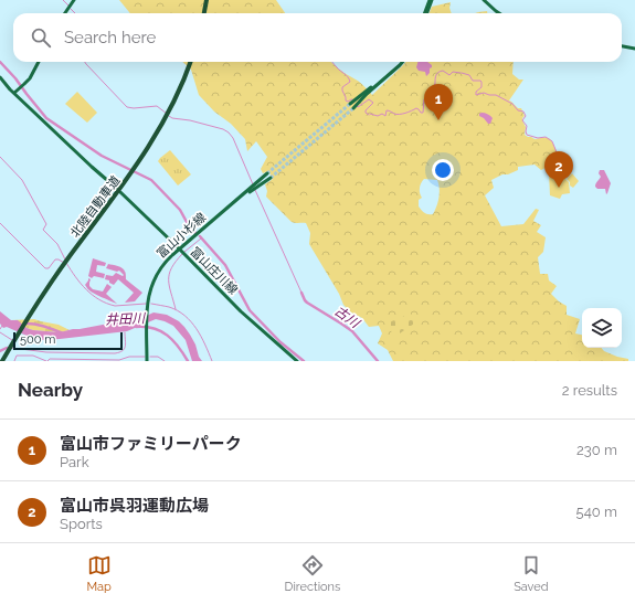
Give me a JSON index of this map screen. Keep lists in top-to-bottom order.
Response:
{
  "streets": {
    "highway": ["北陸自動車道"],
    "main road": ["富山小杉線", "富山庄川線"]
  },
  "crossings": [
    ["富山小杉線", "富山庄川線"]
  ],
  "water": ["古川", "井田川"],
  "scale_bar": "500 m",
  "page": {
    "search": "Search here",
    "pins": ["1", "2"],
    "scale": "500 m",
    "heading": ["Nearby", "2 results"],
    "list": [
      {
        "mark": "1",
        "name": "富山市ファミリーパーク",
        "note": "Park",
        "value": "230 m"
      },
      {
        "mark": "2",
        "name": "富山市呉羽運動広場",
        "note": "Sports",
        "value": "540 m"
      }
    ],
    "nav": ["Map", "Directions", "Saved"]
  }
}
